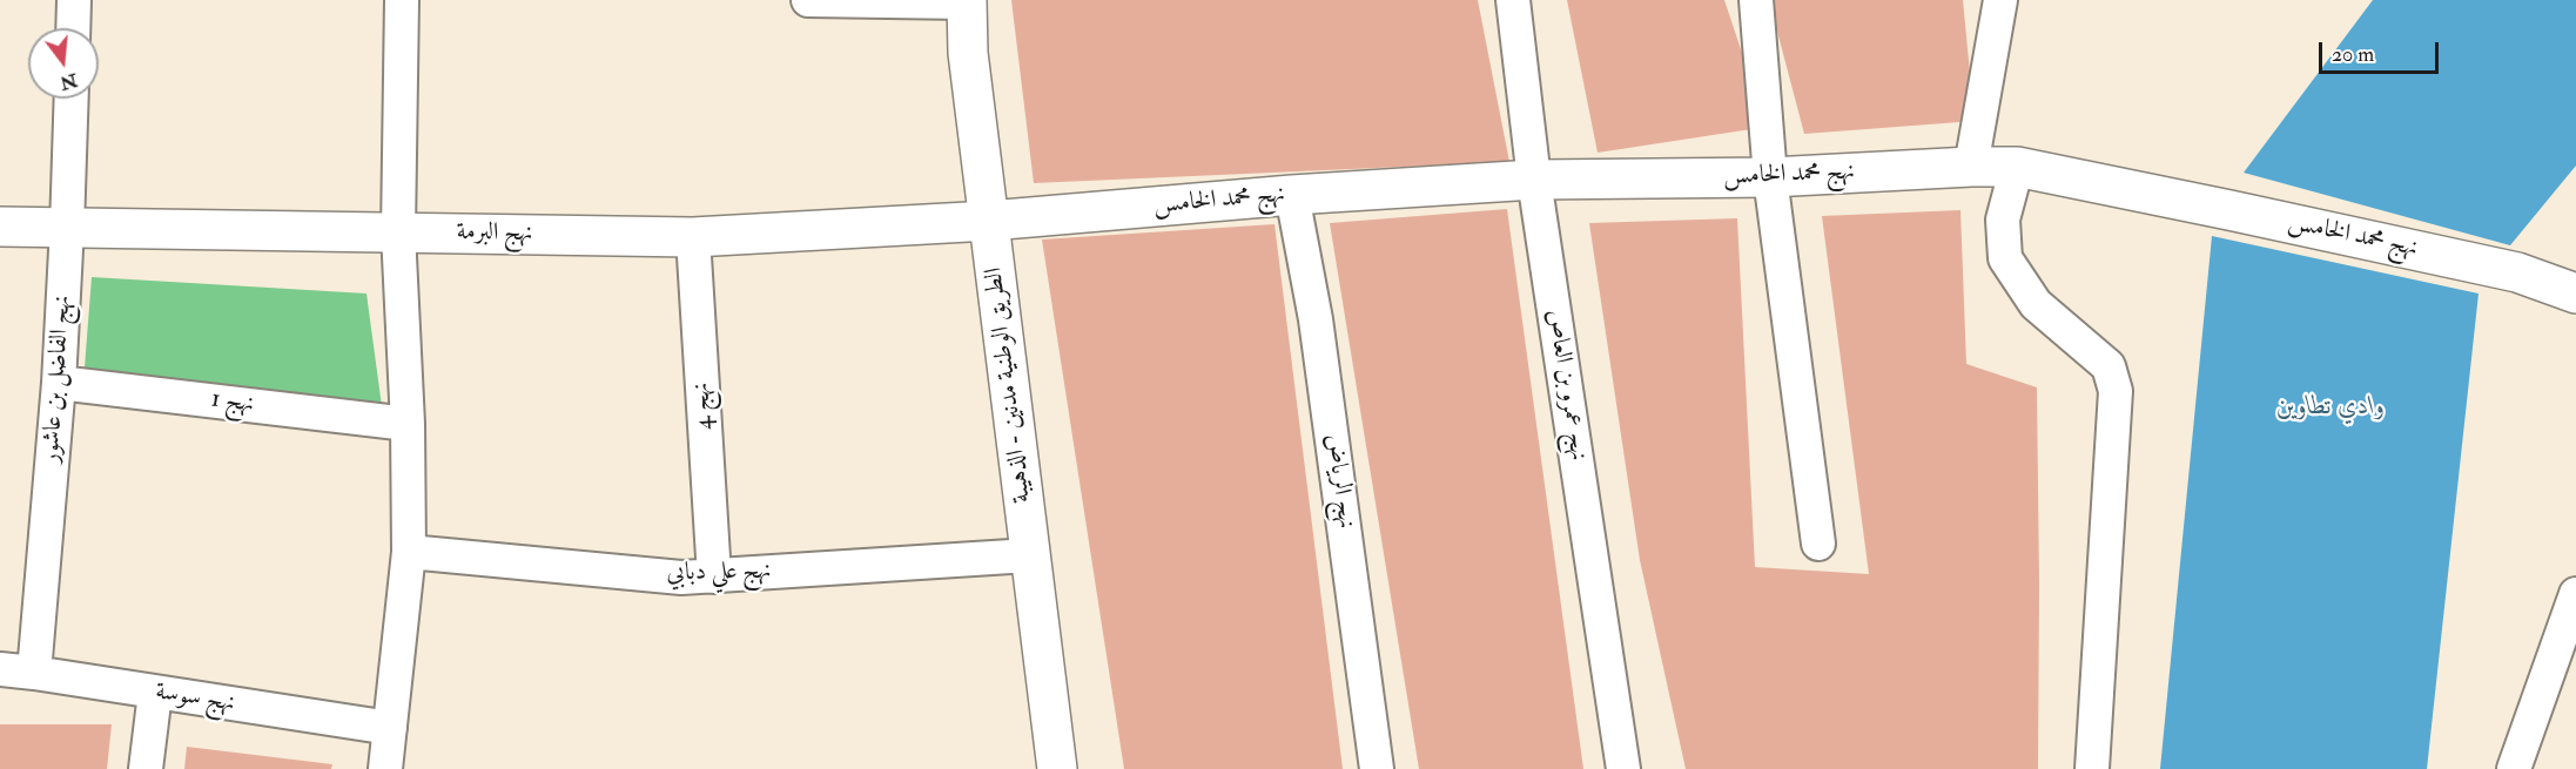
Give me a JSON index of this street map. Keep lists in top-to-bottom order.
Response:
{
  "streets": {
    "street": [
      "نهج محمد الخامس",
      "نهج البرمة",
      "نهج الفاضل بن عاشور",
      "الطريق الوطنية مدنين - الذهيبة",
      "نهج عمرو بن العاص",
      "نهج 1",
      "نهج 4",
      "نهج الرياض",
      "نهج علي دبابي",
      "نهج سوسة"
    ]
  },
  "crossings": [
    ["نهج محمد الخامس", "نهج البرمة"],
    ["نهج محمد الخامس", "الطريق الوطنية مدنين - الذهيبة"],
    ["نهج محمد الخامس", "نهج عمرو بن العاص"],
    ["نهج محمد الخامس", "نهج الرياض"],
    ["نهج البرمة", "نهج الفاضل بن عاشور"],
    ["نهج البرمة", "الطريق الوطنية مدنين - الذهيبة"],
    ["نهج البرمة", "نهج 4"],
    ["نهج الفاضل بن عاشور", "نهج 1"],
    ["نهج الفاضل بن عاشور", "نهج سوسة"],
    ["الطريق الوطنية مدنين - الذهيبة", "نهج علي دبابي"],
    ["نهج 4", "نهج علي دبابي"]
  ],
  "water": ["وادي تطاوين"],
  "scale_bar": "20 m",
  "north": "bottom"
}
